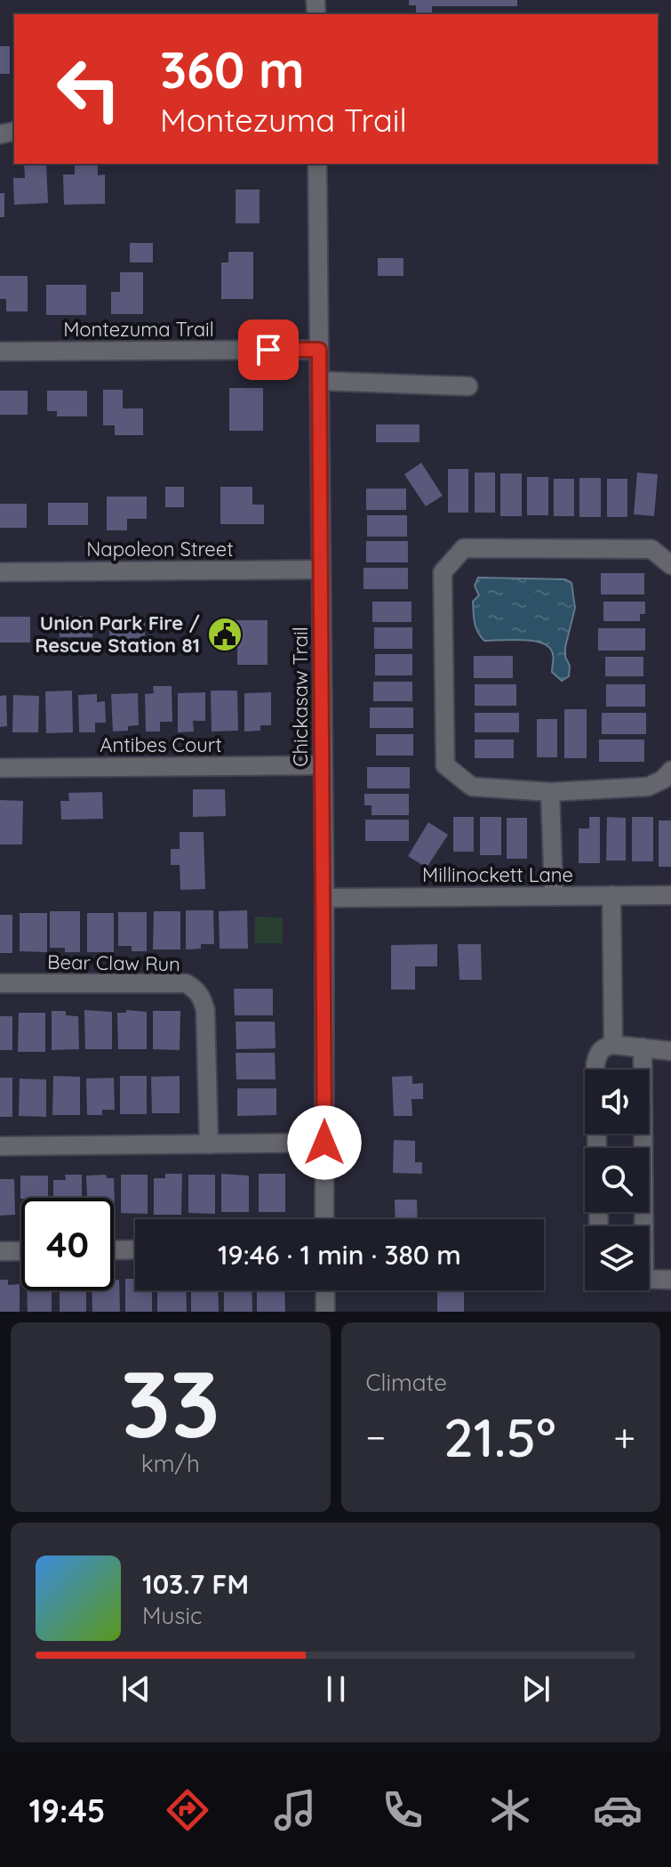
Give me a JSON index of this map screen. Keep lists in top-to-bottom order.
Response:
{
  "streets": {
    "street": [
      "Montezuma Trail",
      "Napoleon Street",
      "Chickasaw Trail",
      "Antibes Court",
      "Millinockett Lane",
      "Bear Claw Run"
    ]
  },
  "crossings": [
    ["Montezuma Trail", "Chickasaw Trail"],
    ["Napoleon Street", "Chickasaw Trail"],
    ["Chickasaw Trail", "Antibes Court"],
    ["Chickasaw Trail", "Millinockett Lane"]
  ],
  "places": {
    "public building": ["Union Park Fire / Rescue Station 81"]
  },
  "page": {
    "turn": ["360 m", "Montezuma Trail"],
    "limit": "40",
    "trip": "19:46 · 1 min · 380 m",
    "tile": [
      ["33", "km/h"],
      "Climate"
    ],
    "heat": ["−", "21.5°", "+"],
    "song": ["103.7 FM", "Music"],
    "tabs": "19:45"
  }
}
